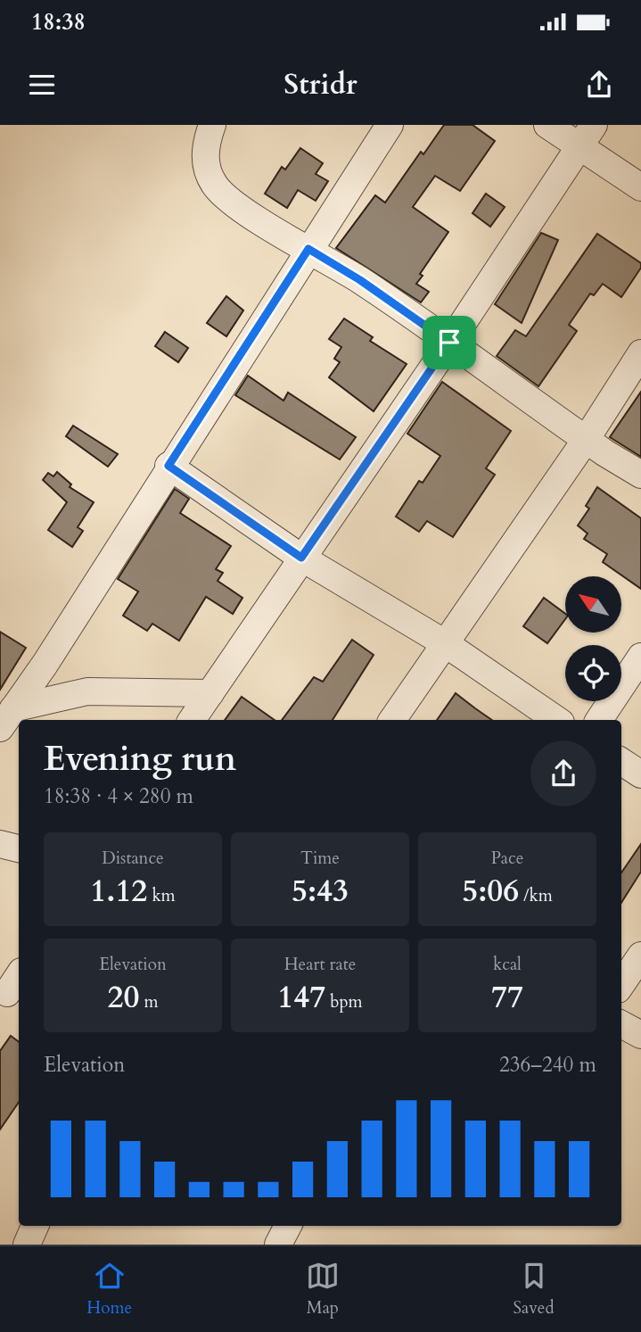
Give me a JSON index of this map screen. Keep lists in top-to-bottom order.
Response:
{
  "north": "top left",
  "page": {
    "status": "18:38",
    "header": "Stridr",
    "heading": ["Evening run", "18:38 · 4 × 280 m"],
    "stats": [
      ["Distance", "1.12 km"],
      ["Time", "5:43"],
      ["Pace", "5:06 /km"],
      ["Elevation", "20 m"],
      ["Heart rate", "147 bpm"],
      ["kcal", "77"]
    ],
    "chart": ["Elevation", "236–240 m"],
    "tabs": ["Home", "Map", "Saved"]
  }
}
